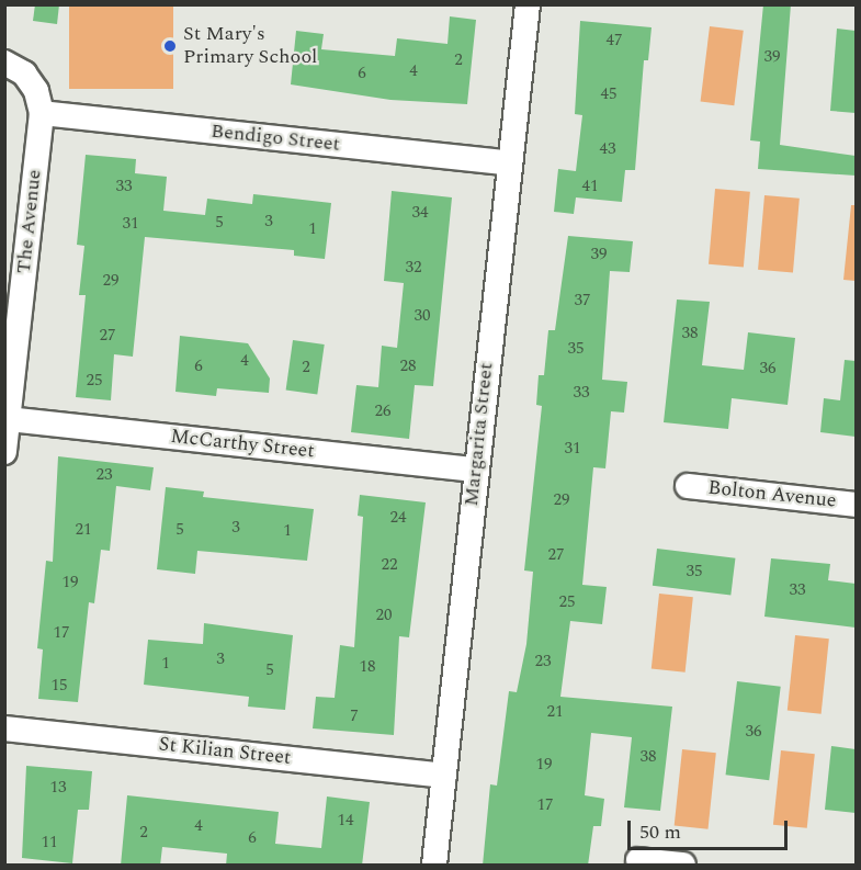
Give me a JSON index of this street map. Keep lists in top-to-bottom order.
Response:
{
  "streets": {
    "street": [
      "Bendigo Street",
      "The Avenue",
      "Margarita Street",
      "McCarthy Street",
      "Bolton Avenue",
      "St Kilian Street"
    ]
  },
  "crossings": [
    ["Bendigo Street", "The Avenue"],
    ["Bendigo Street", "Margarita Street"],
    ["The Avenue", "McCarthy Street"],
    ["Margarita Street", "McCarthy Street"],
    ["Margarita Street", "St Kilian Street"]
  ],
  "places": ["St Mary's Primary School"],
  "house_numbers": [
    "47",
    "39",
    "2",
    "4",
    "6",
    "45",
    "43",
    "33",
    "41",
    "34",
    "3",
    "5",
    "31",
    "1",
    "39",
    "32",
    "29",
    "37",
    "30",
    "38",
    "27",
    "35",
    "4",
    "6",
    "28",
    "2",
    "36",
    "25",
    "33",
    "26",
    "31",
    "23",
    "29",
    "24",
    "3",
    "21",
    "5",
    "1",
    "27",
    "22",
    "35",
    "19",
    "33",
    "25",
    "20",
    "17",
    "3",
    "23",
    "1",
    "18",
    "5",
    "15",
    "21",
    "7",
    "36",
    "38",
    "19",
    "13",
    "17",
    "14",
    "4",
    "2",
    "6",
    "11"
  ],
  "scale_bar": "50 m"
}
